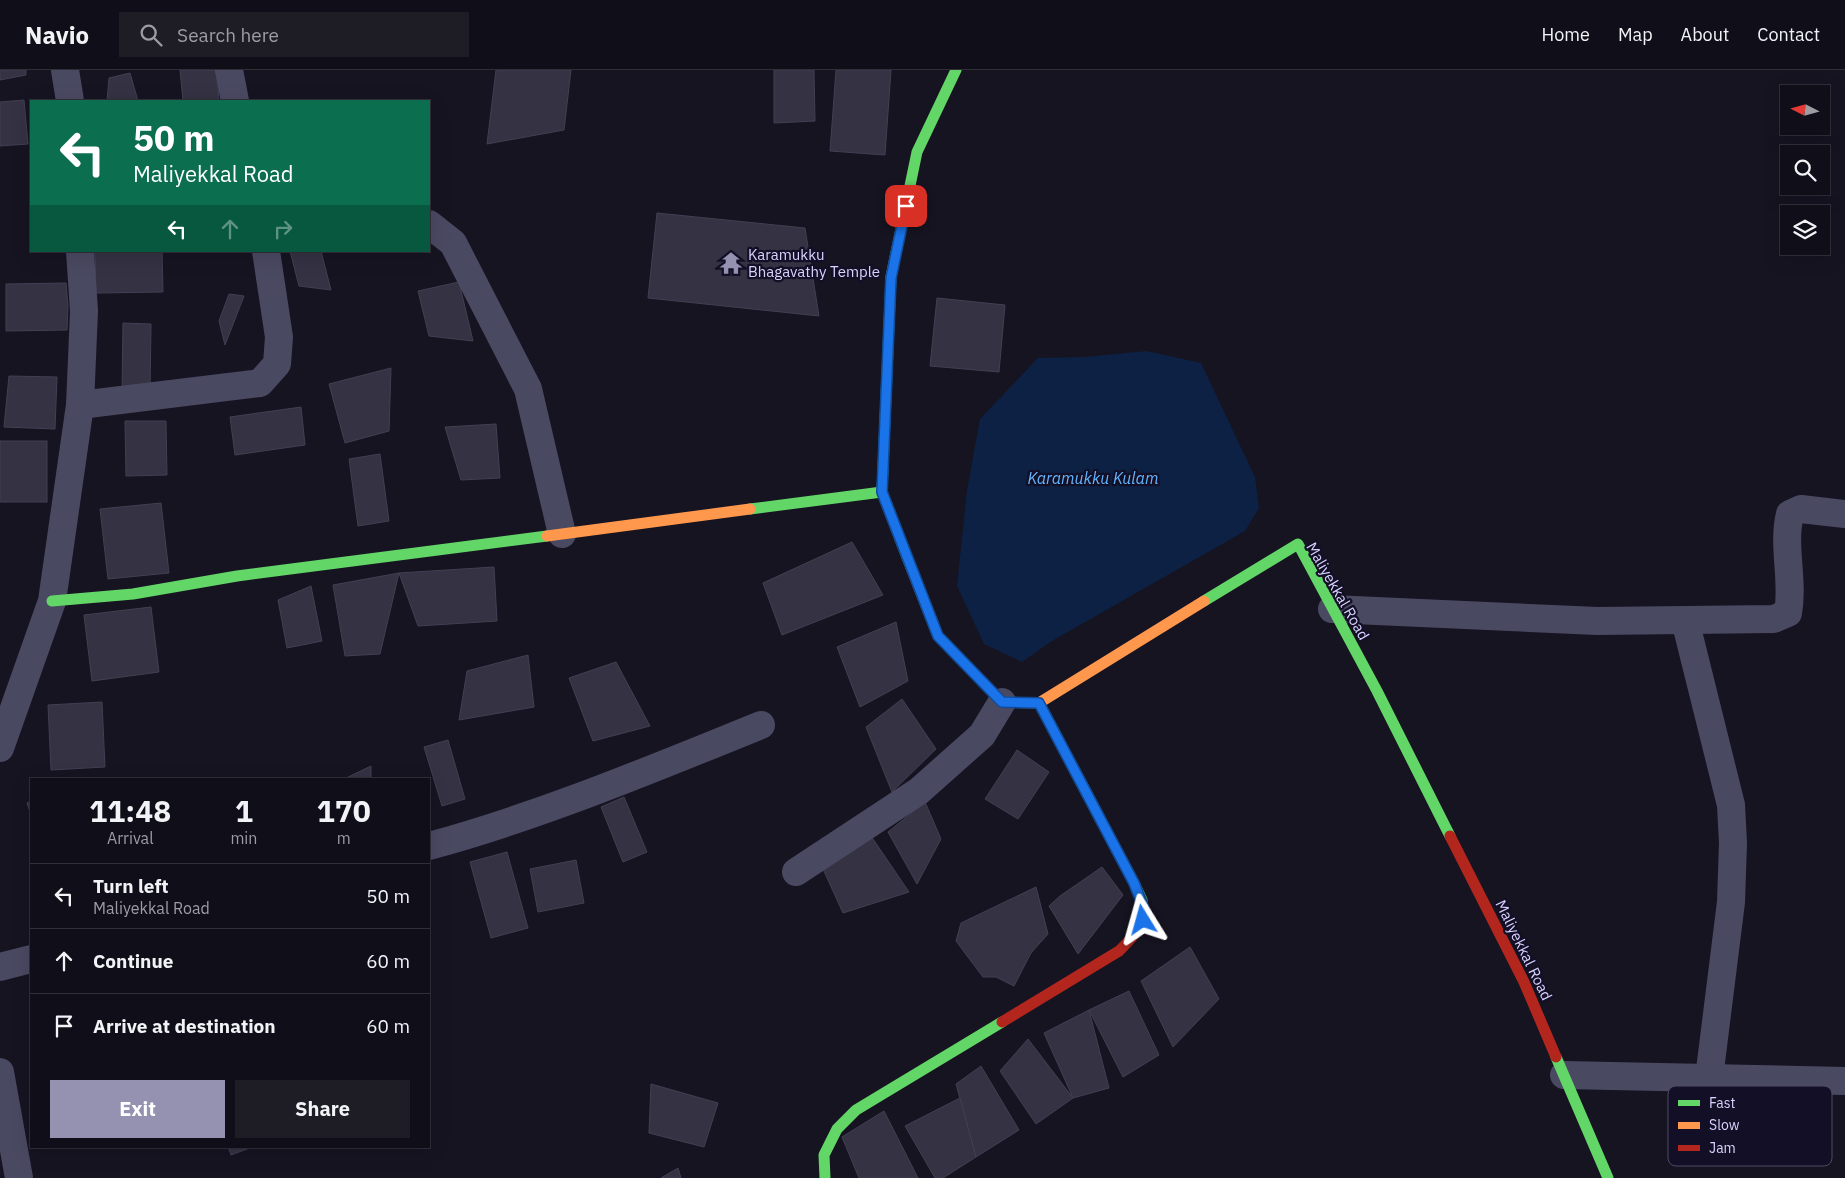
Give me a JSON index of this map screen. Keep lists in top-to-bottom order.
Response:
{
  "streets": {
    "street": ["Maliyekkal Road"]
  },
  "water": ["Karamukku Kulam"],
  "places": {
    "temple": ["Karamukku Bhagavathy Temple"]
  },
  "legend": ["Fast", "Slow", "Jam"],
  "north": "left",
  "page": {
    "header": "Navio",
    "search": "Search here",
    "nav": [
      "Home",
      "Map",
      "About",
      "Contact"
    ],
    "turn": ["50 m", "Maliyekkal Road"],
    "eta": [
      "11:48",
      "Arrival",
      "1",
      "min",
      "170",
      "m"
    ],
    "list": [
      {
        "name": "Turn left",
        "note": "Maliyekkal Road",
        "value": "50 m"
      },
      {
        "name": "Continue",
        "value": "60 m"
      },
      {
        "name": "Arrive at destination",
        "value": "60 m"
      }
    ],
    "buttons": ["Exit", "Share"]
  }
}
